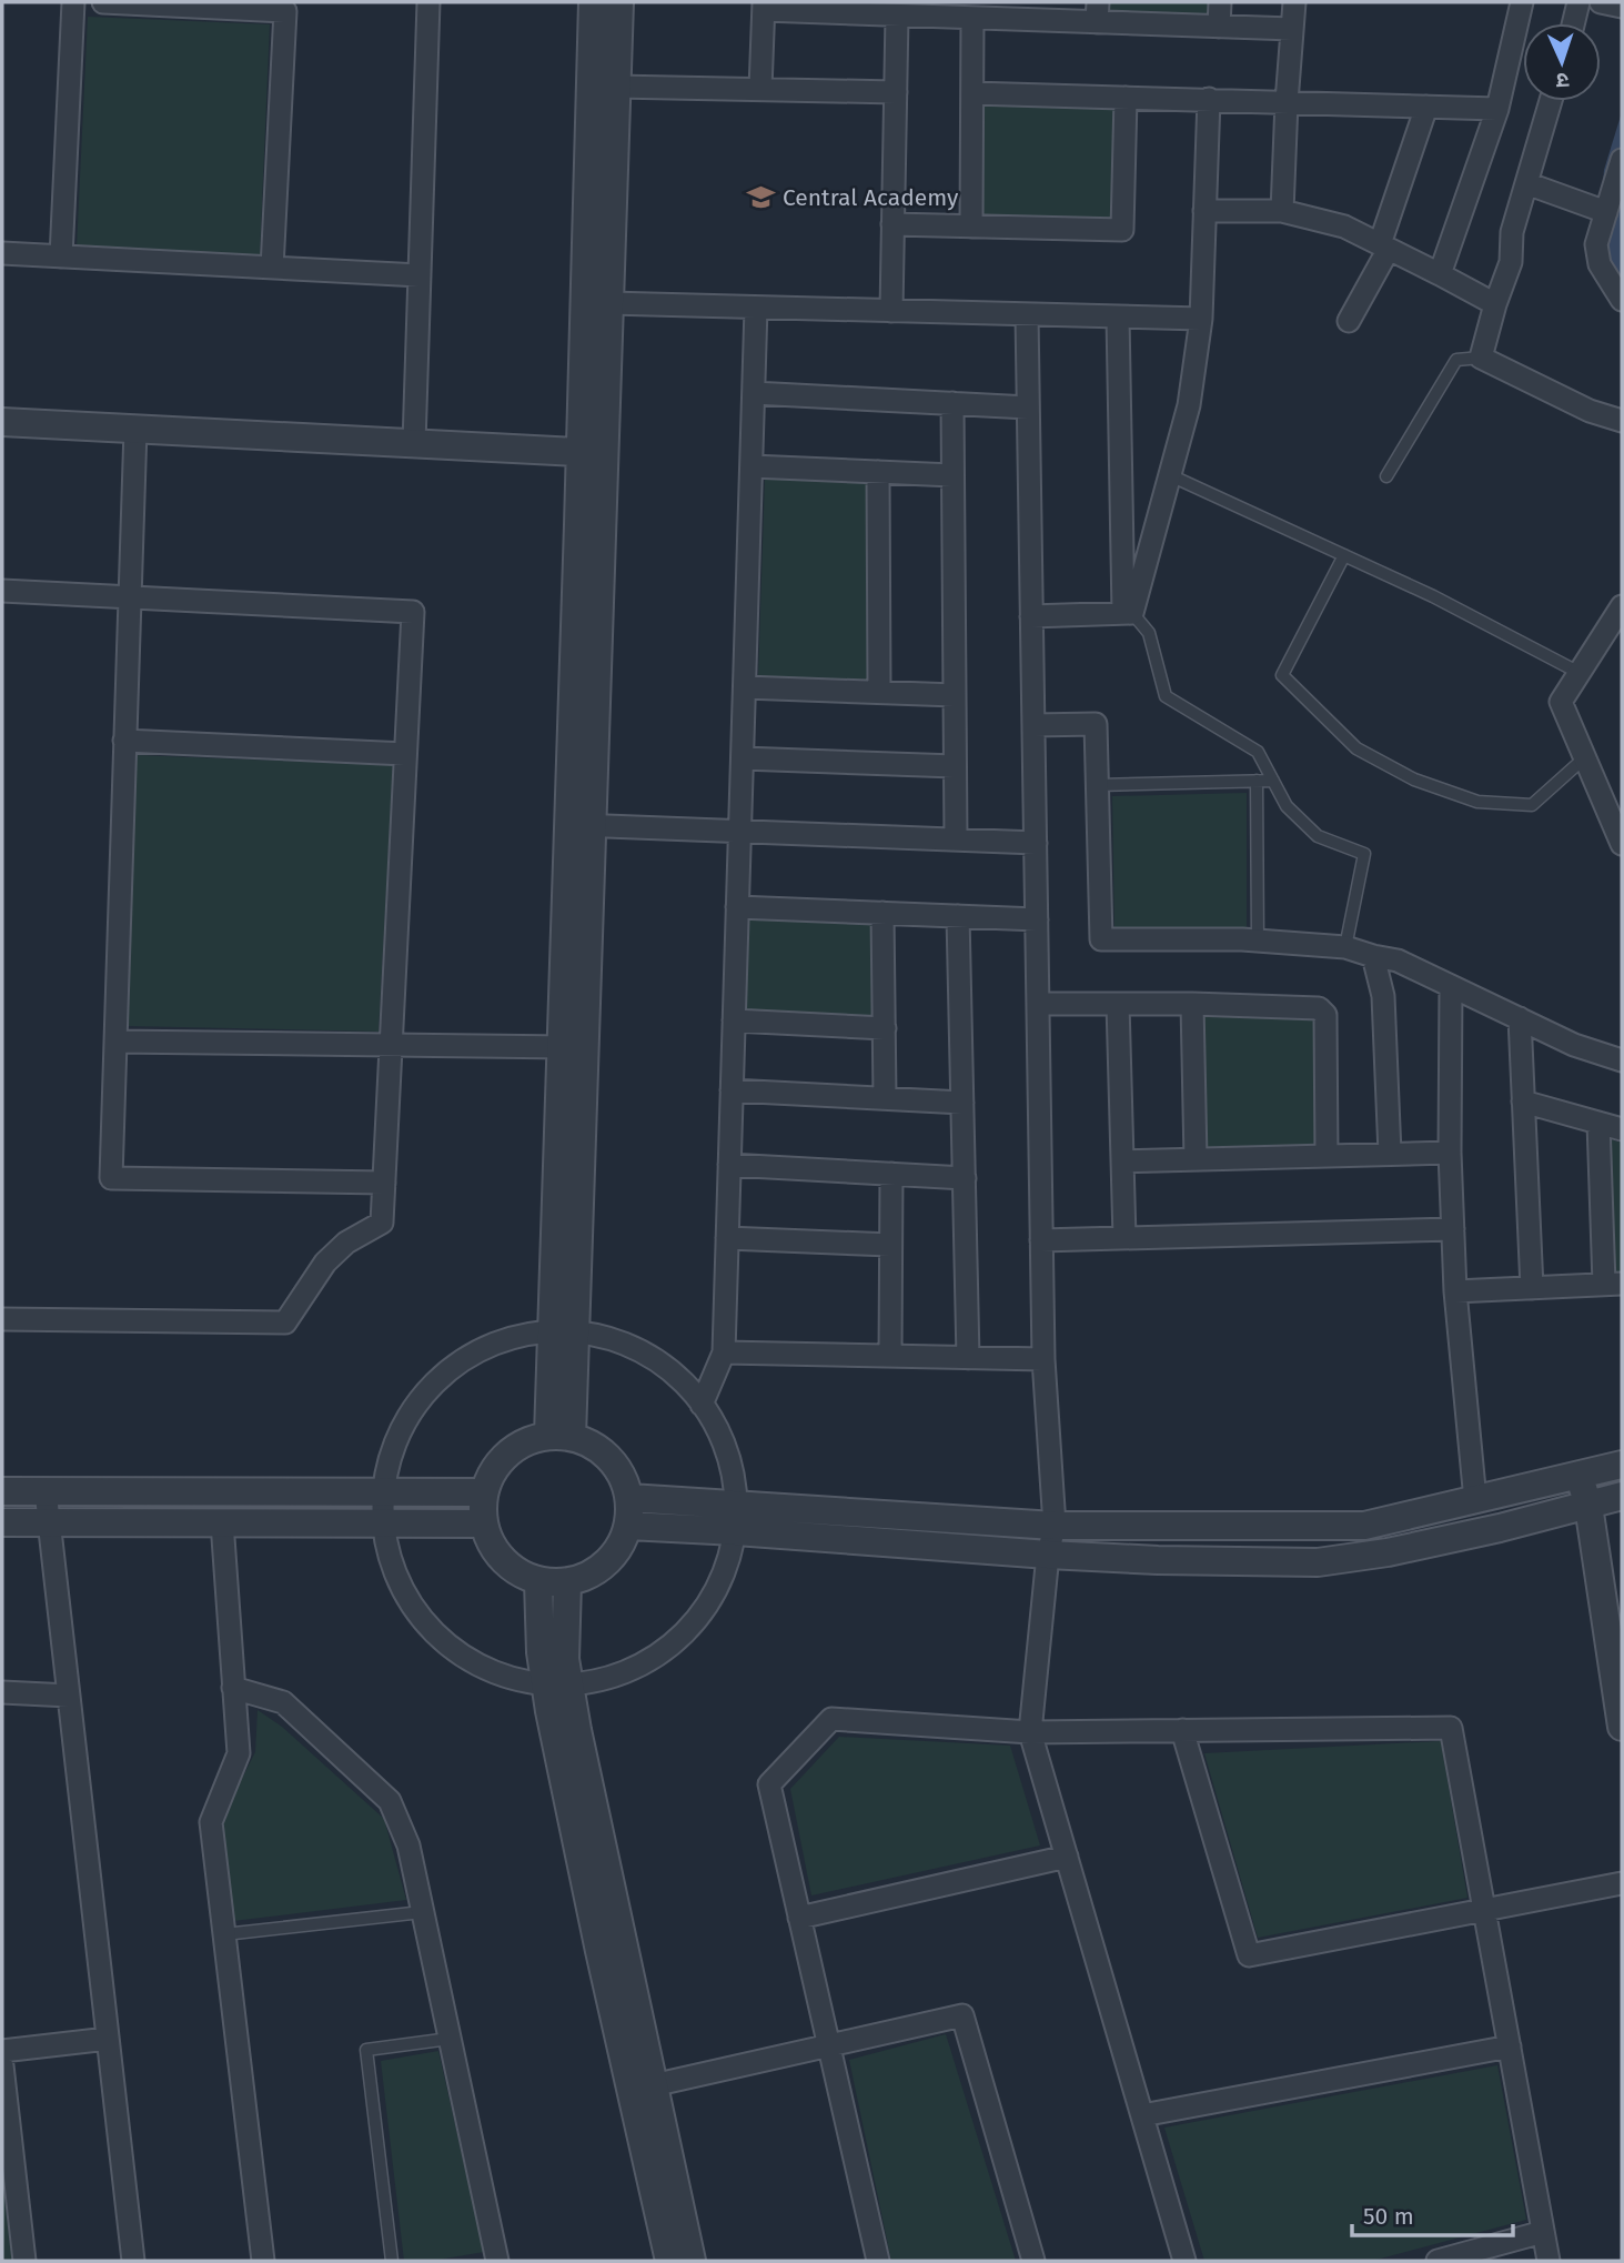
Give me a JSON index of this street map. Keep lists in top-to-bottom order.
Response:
{
  "places": {
    "school or university": ["Central Academy"]
  },
  "scale_bar": "50 m",
  "north": "bottom"
}
